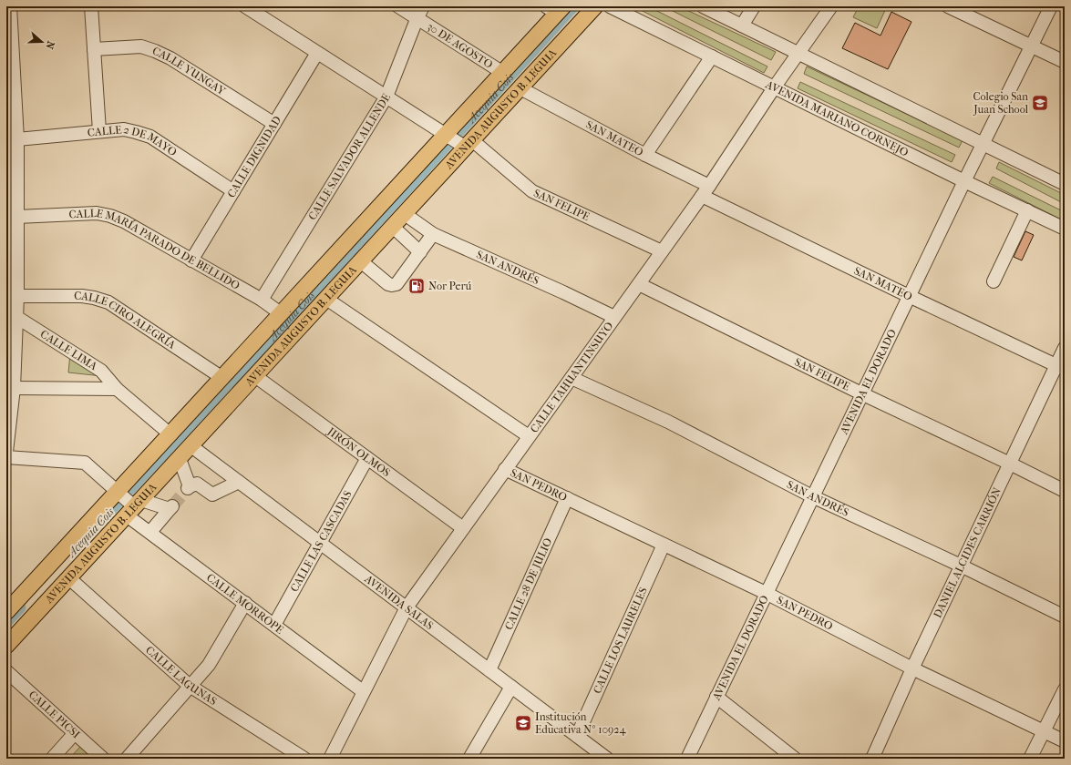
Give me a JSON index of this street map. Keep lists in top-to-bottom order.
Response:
{
  "streets": {
    "main road": ["AVENIDA AUGUSTO B. LEGUIA"],
    "street": [
      "30 DE AGOSTO",
      "CALLE YUNGAY",
      "AVENIDA MARIANO CORNEJO",
      "SAN MATEO",
      "CALLE 2 DE MAYO",
      "CALLE DIGNIDAD",
      "CALLE SALVADOR ALLENDE",
      "SAN FELIPE",
      "CALLE MARÍA PARADO DE BELLIDO",
      "SAN ANDRÉS",
      "CALLE CIRO ALEGRÍA",
      "CALLE LIMA",
      "CALLE TAHUANTINSUYO",
      "AVENIDA EL DORADO",
      "JIRÓN OLMOS",
      "SAN PEDRO",
      "CALLE LAS CASCADAS",
      "DANIEL ALCIDES CARRIÓN",
      "CALLE 28 DE JULIO",
      "AVENIDA SALAS",
      "CALLE MORROPE",
      "CALLE LOS LAURELES",
      "CALLE LAGUNAS",
      "CALLE PICSI"
    ]
  },
  "crossings": [
    ["30 DE AGOSTO", "AVENIDA AUGUSTO B. LEGUIA"],
    ["30 DE AGOSTO", "CALLE SALVADOR ALLENDE"],
    ["CALLE YUNGAY", "CALLE DIGNIDAD"],
    ["AVENIDA AUGUSTO B. LEGUIA", "SAN MATEO"],
    ["AVENIDA AUGUSTO B. LEGUIA", "SAN FELIPE"],
    ["AVENIDA AUGUSTO B. LEGUIA", "CALLE MARÍA PARADO DE BELLIDO"],
    ["AVENIDA AUGUSTO B. LEGUIA", "SAN ANDRÉS"],
    ["AVENIDA AUGUSTO B. LEGUIA", "CALLE CIRO ALEGRÍA"],
    ["AVENIDA AUGUSTO B. LEGUIA", "CALLE LIMA"],
    ["AVENIDA AUGUSTO B. LEGUIA", "JIRÓN OLMOS"],
    ["AVENIDA AUGUSTO B. LEGUIA", "AVENIDA SALAS"],
    ["AVENIDA AUGUSTO B. LEGUIA", "CALLE MORROPE"],
    ["AVENIDA AUGUSTO B. LEGUIA", "CALLE LAGUNAS"],
    ["AVENIDA MARIANO CORNEJO", "CALLE TAHUANTINSUYO"],
    ["AVENIDA MARIANO CORNEJO", "AVENIDA EL DORADO"],
    ["SAN MATEO", "CALLE TAHUANTINSUYO"],
    ["SAN MATEO", "AVENIDA EL DORADO"],
    ["SAN MATEO", "DANIEL ALCIDES CARRIÓN"],
    ["CALLE 2 DE MAYO", "CALLE DIGNIDAD"],
    ["CALLE DIGNIDAD", "SAN FELIPE"],
    ["CALLE DIGNIDAD", "CALLE MARÍA PARADO DE BELLIDO"],
    ["CALLE SALVADOR ALLENDE", "SAN FELIPE"],
    ["CALLE SALVADOR ALLENDE", "CALLE MARÍA PARADO DE BELLIDO"],
    ["SAN FELIPE", "CALLE TAHUANTINSUYO"],
    ["SAN FELIPE", "AVENIDA EL DORADO"],
    ["SAN FELIPE", "DANIEL ALCIDES CARRIÓN"],
    ["SAN ANDRÉS", "CALLE TAHUANTINSUYO"],
    ["SAN ANDRÉS", "AVENIDA EL DORADO"],
    ["SAN ANDRÉS", "DANIEL ALCIDES CARRIÓN"],
    ["CALLE TAHUANTINSUYO", "JIRÓN OLMOS"],
    ["CALLE TAHUANTINSUYO", "SAN PEDRO"],
    ["CALLE TAHUANTINSUYO", "AVENIDA SALAS"],
    ["CALLE TAHUANTINSUYO", "CALLE MORROPE"],
    ["AVENIDA EL DORADO", "SAN PEDRO"],
    ["JIRÓN OLMOS", "CALLE LAS CASCADAS"],
    ["SAN PEDRO", "DANIEL ALCIDES CARRIÓN"],
    ["SAN PEDRO", "CALLE 28 DE JULIO"],
    ["SAN PEDRO", "CALLE LOS LAURELES"],
    ["CALLE LAS CASCADAS", "AVENIDA SALAS"],
    ["CALLE LAS CASCADAS", "CALLE MORROPE"],
    ["CALLE 28 DE JULIO", "AVENIDA SALAS"],
    ["AVENIDA SALAS", "CALLE LOS LAURELES"]
  ],
  "water": ["Acequia Cois"],
  "places": {
    "school or university": ["Colegio San Juan School", "Institución Educativa Nº 10924"],
    "fuel station": ["Nor Perú"]
  },
  "north": "right"
}
